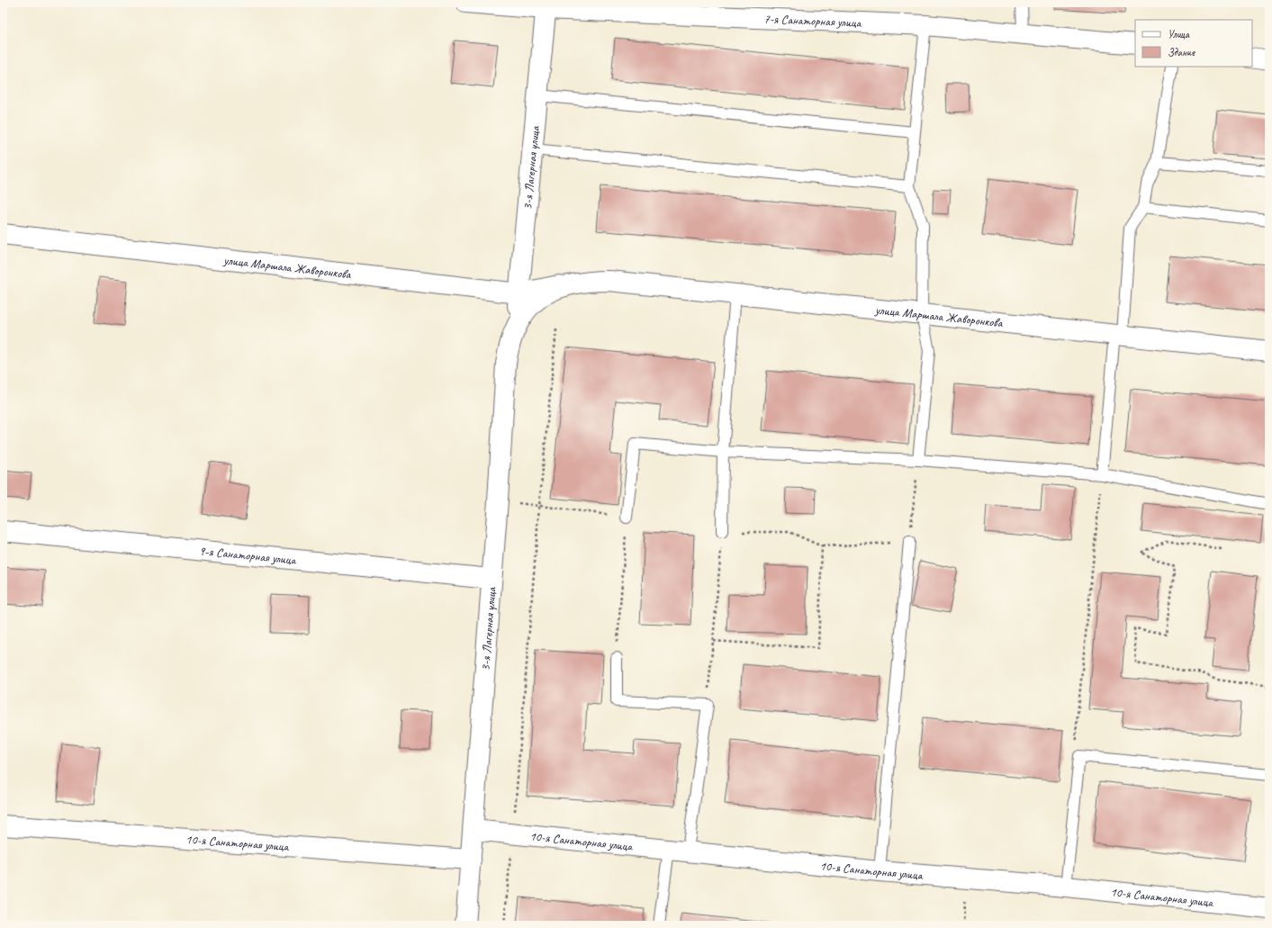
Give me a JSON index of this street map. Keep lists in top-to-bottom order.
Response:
{
  "streets": {
    "street": [
      "7-я Санаторная улица",
      "3-я Лагерная улица",
      "улица Маршала Жаворонкова",
      "9-я Санаторная улица",
      "10-я Санаторная улица"
    ]
  },
  "crossings": [
    ["7-я Санаторная улица", "3-я Лагерная улица"],
    ["3-я Лагерная улица", "улица Маршала Жаворонкова"],
    ["3-я Лагерная улица", "9-я Санаторная улица"],
    ["3-я Лагерная улица", "10-я Санаторная улица"]
  ],
  "legend": ["Улица", "Здание"]
}
